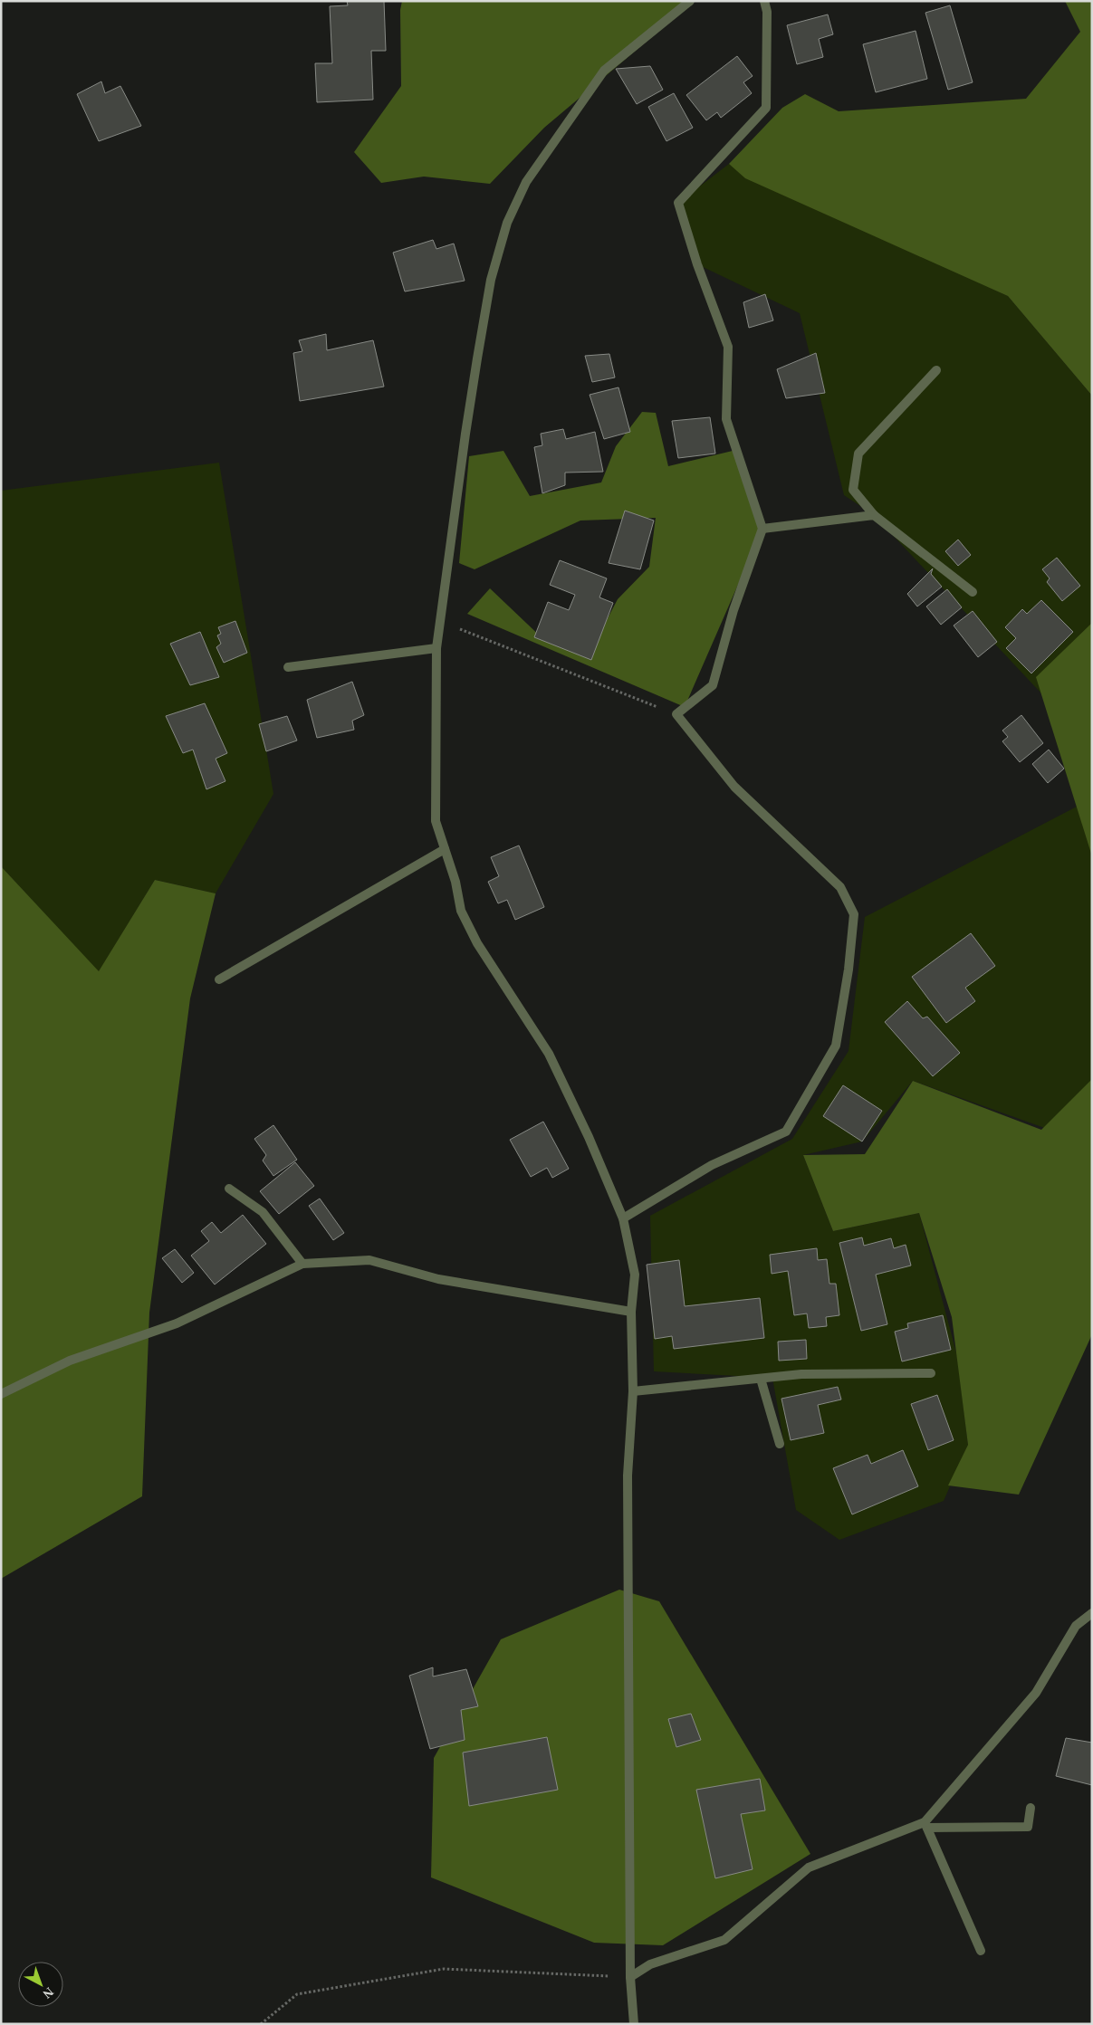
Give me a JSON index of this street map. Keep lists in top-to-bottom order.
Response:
{
  "north": "bottom right"
}
